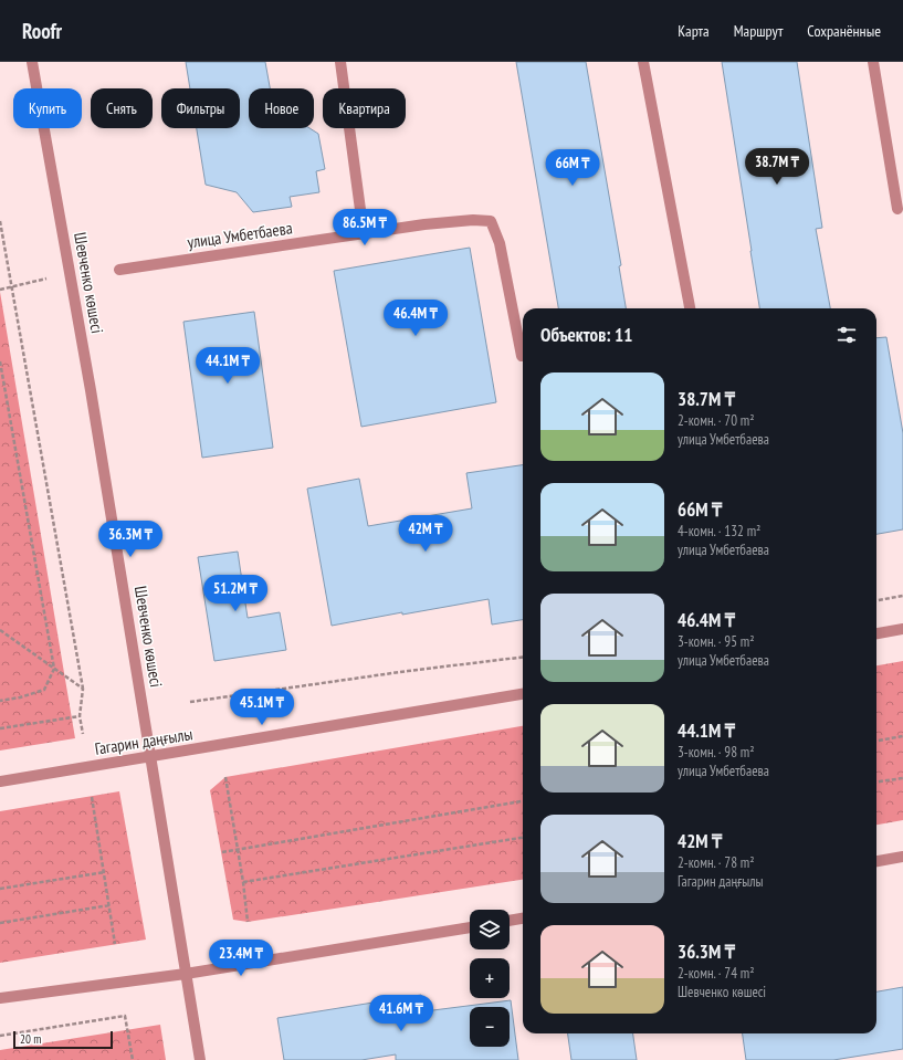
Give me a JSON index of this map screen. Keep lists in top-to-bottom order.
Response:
{
  "streets": {
    "street": ["улица Умбетбаева", "Шевченко көшесі", "Гагарин даңғылы"]
  },
  "crossings": [
    ["Шевченко көшесі", "Гагарин даңғылы"]
  ],
  "scale_bar": "20 m",
  "page": {
    "header": "Roofr",
    "nav": ["Карта", "Маршрут", "Сохранённые"],
    "chip": [
      "Купить",
      "Снять",
      "Фильтры",
      "Новое",
      "Квартира"
    ],
    "price": [
      "38.7M ₸",
      "66M ₸",
      "86.5M ₸",
      "46.4M ₸",
      "44.1M ₸",
      "42M ₸",
      "36.3M ₸",
      "51.2M ₸",
      "45.1M ₸",
      "23.4M ₸",
      "41.6M ₸"
    ],
    "heading": "Объектов: 11",
    "list": [
      {
        "name": "38.7M ₸",
        "note": "2-комн. · 70 m² · улица Умбетбаева"
      },
      {
        "name": "66M ₸",
        "note": "4-комн. · 132 m² · улица Умбетбаева"
      },
      {
        "name": "46.4M ₸",
        "note": "3-комн. · 95 m² · улица Умбетбаева"
      },
      {
        "name": "44.1M ₸",
        "note": "3-комн. · 98 m² · улица Умбетбаева"
      },
      {
        "name": "42M ₸",
        "note": "2-комн. · 78 m² · Гагарин даңғылы"
      },
      {
        "name": "36.3M ₸",
        "note": "2-комн. · 74 m² · Шевченко көшесі"
      }
    ],
    "map_buttons": ["+", "−"],
    "scale": "20 m"
  }
}
